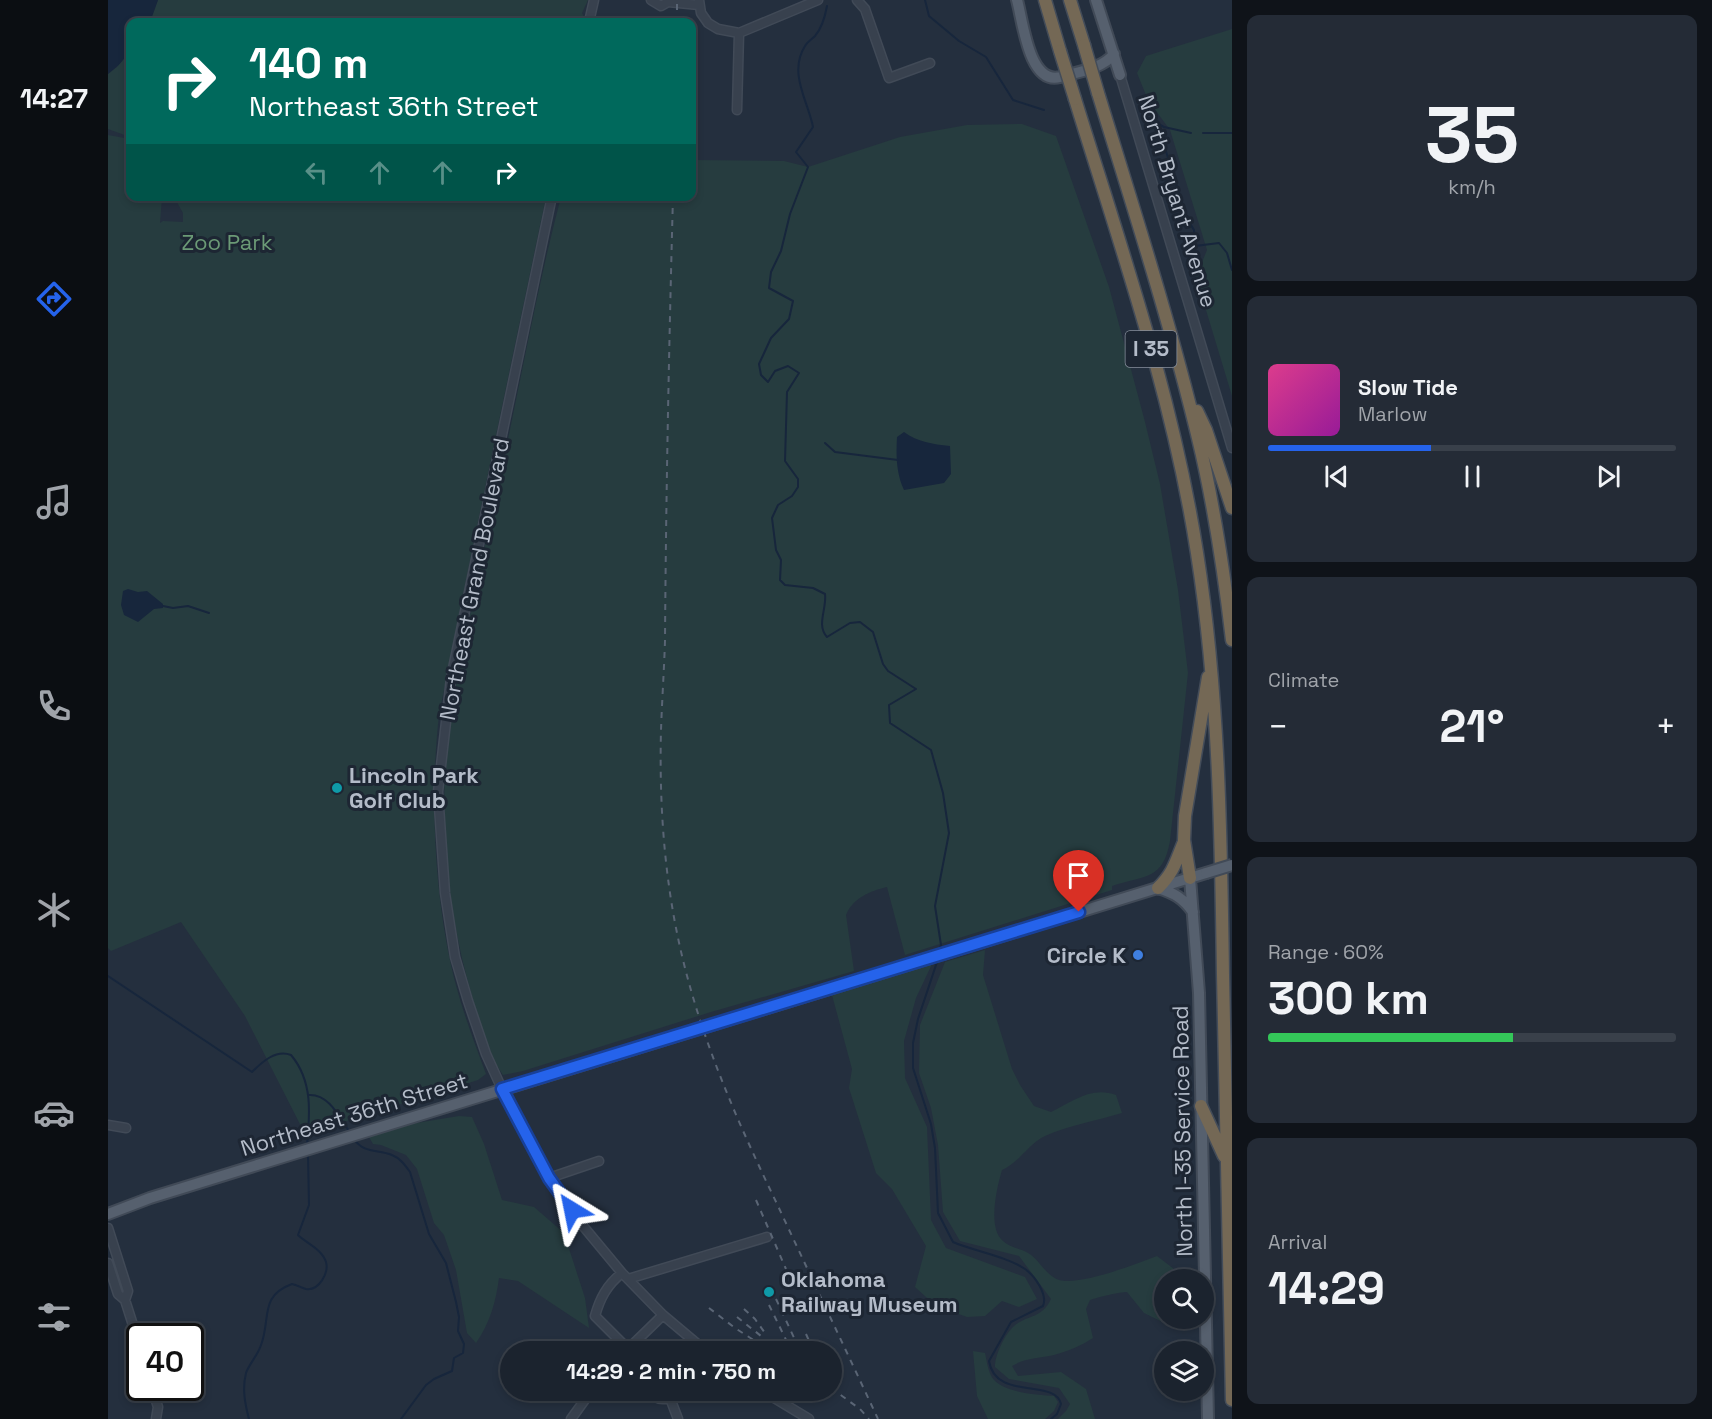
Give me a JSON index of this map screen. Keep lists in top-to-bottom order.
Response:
{
  "streets": {
    "highway": ["I 35"],
    "main road": ["North Bryant Avenue", "Northeast 36th Street", "North I-35 Service Road"],
    "street": ["Northeast Grand Boulevard"]
  },
  "crossings": [
    ["Northeast Grand Boulevard", "Northeast 36th Street"],
    ["Northeast 36th Street", "North I-35 Service Road"]
  ],
  "parks": ["Zoo Park"],
  "places": ["Lincoln Park Golf Club", "Circle K", "Oklahoma Railway Museum"],
  "page": {
    "tabs": "14:27",
    "tile": [
      ["35", "km/h"],
      "Climate",
      ["Range · 60%", "300 km"],
      ["Arrival", "14:29"]
    ],
    "turn": ["140 m", "Northeast 36th Street"],
    "song": ["Slow Tide", "Marlow"],
    "heat": ["−", "21°", "+"],
    "limit": "40",
    "trip": "14:29 · 2 min · 750 m"
  }
}
